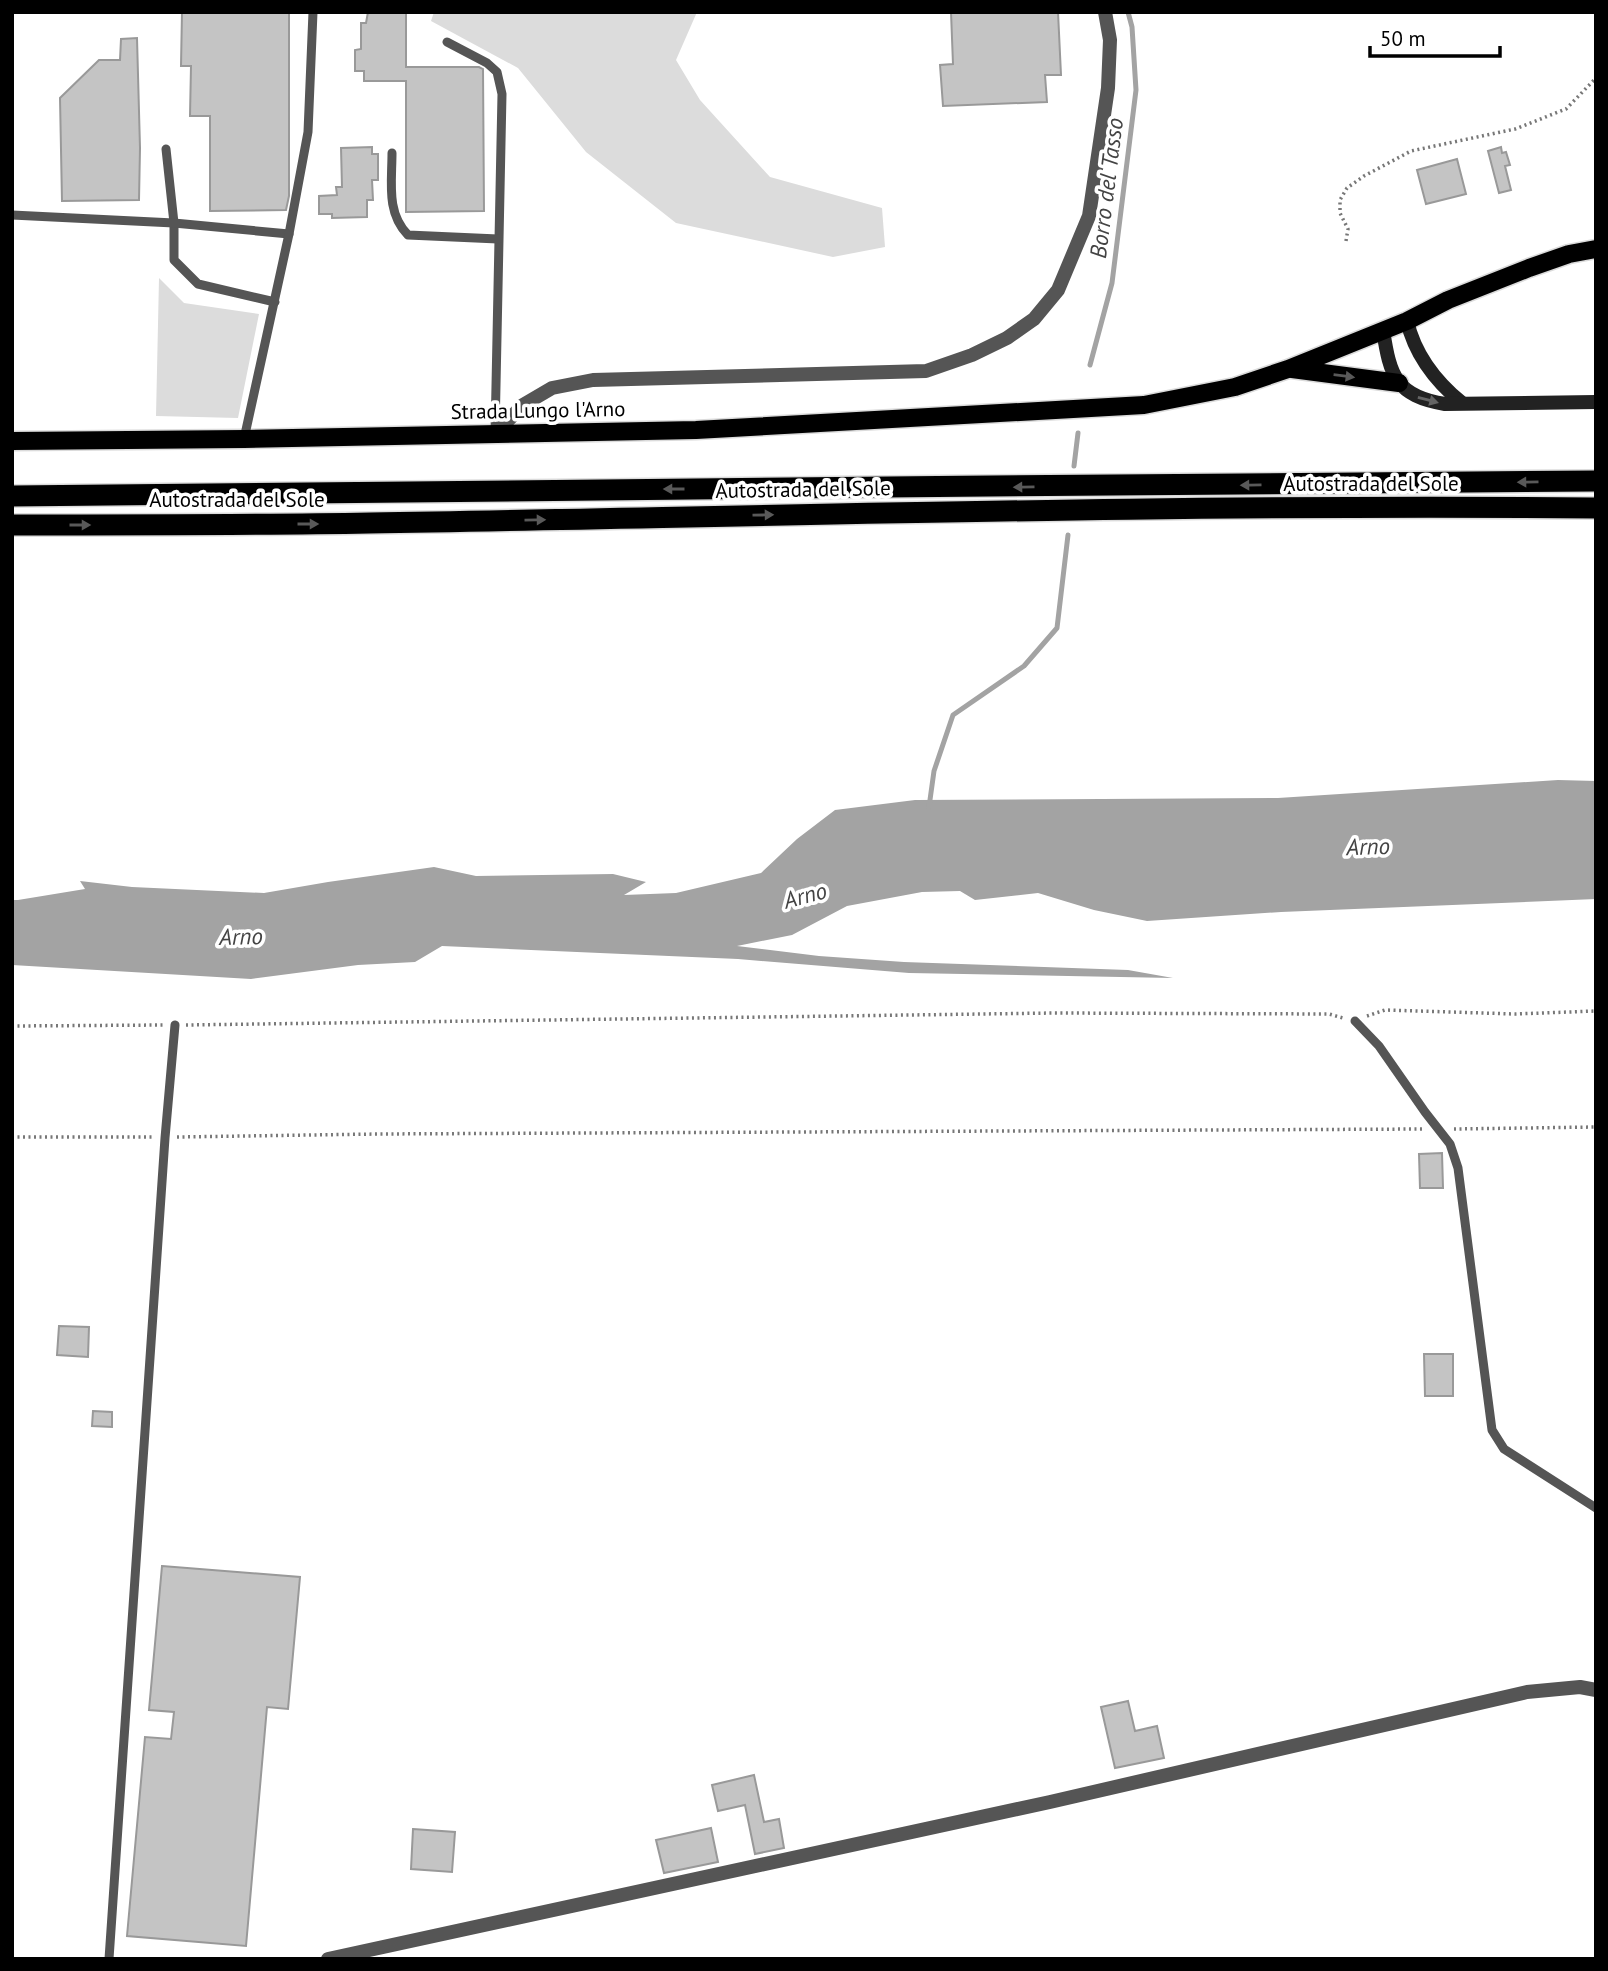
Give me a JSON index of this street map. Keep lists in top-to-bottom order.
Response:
{
  "streets": {
    "highway": ["Autostrada del Sole"],
    "main road": ["Strada Lungo l'Arno"]
  },
  "water": ["Borro del Tasso", "Arno"],
  "scale_bar": "50 m"
}
